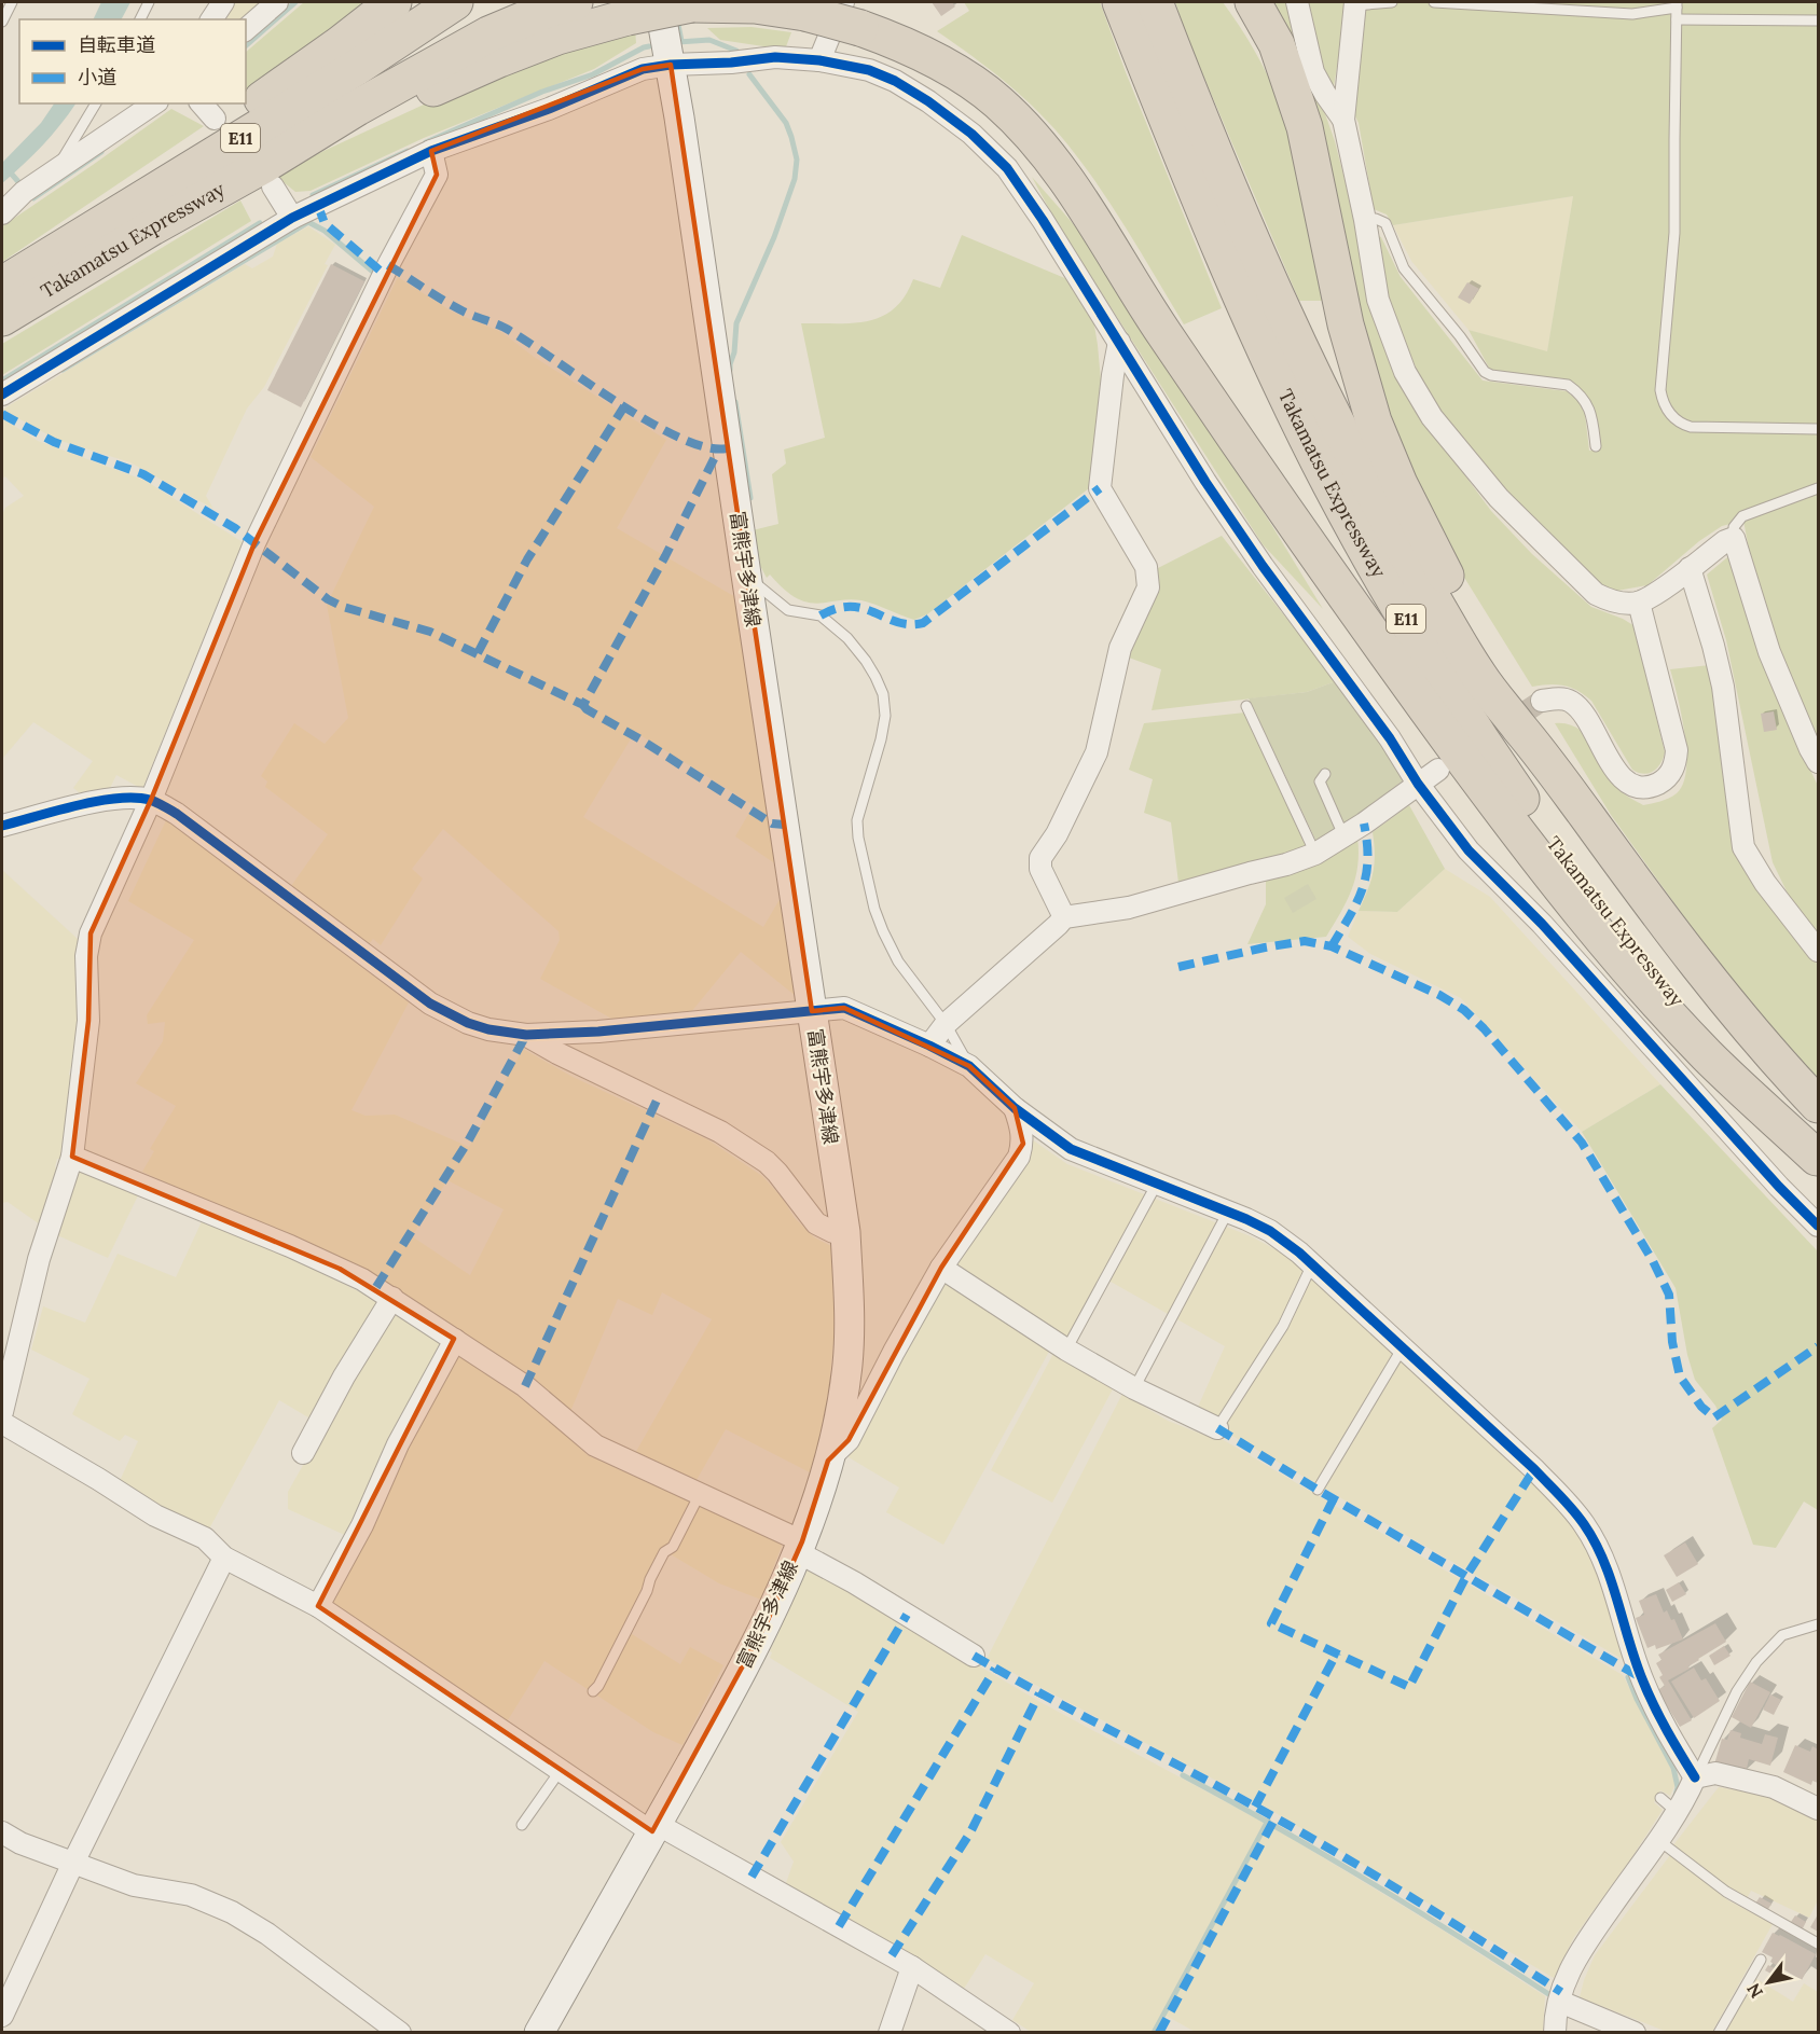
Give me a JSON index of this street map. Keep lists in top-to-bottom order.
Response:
{
  "streets": {
    "highway": ["E11", "Takamatsu Expressway"],
    "main road": ["富熊宇多津線"]
  },
  "legend": ["自転車道", "小道"],
  "north": "bottom left"
}
